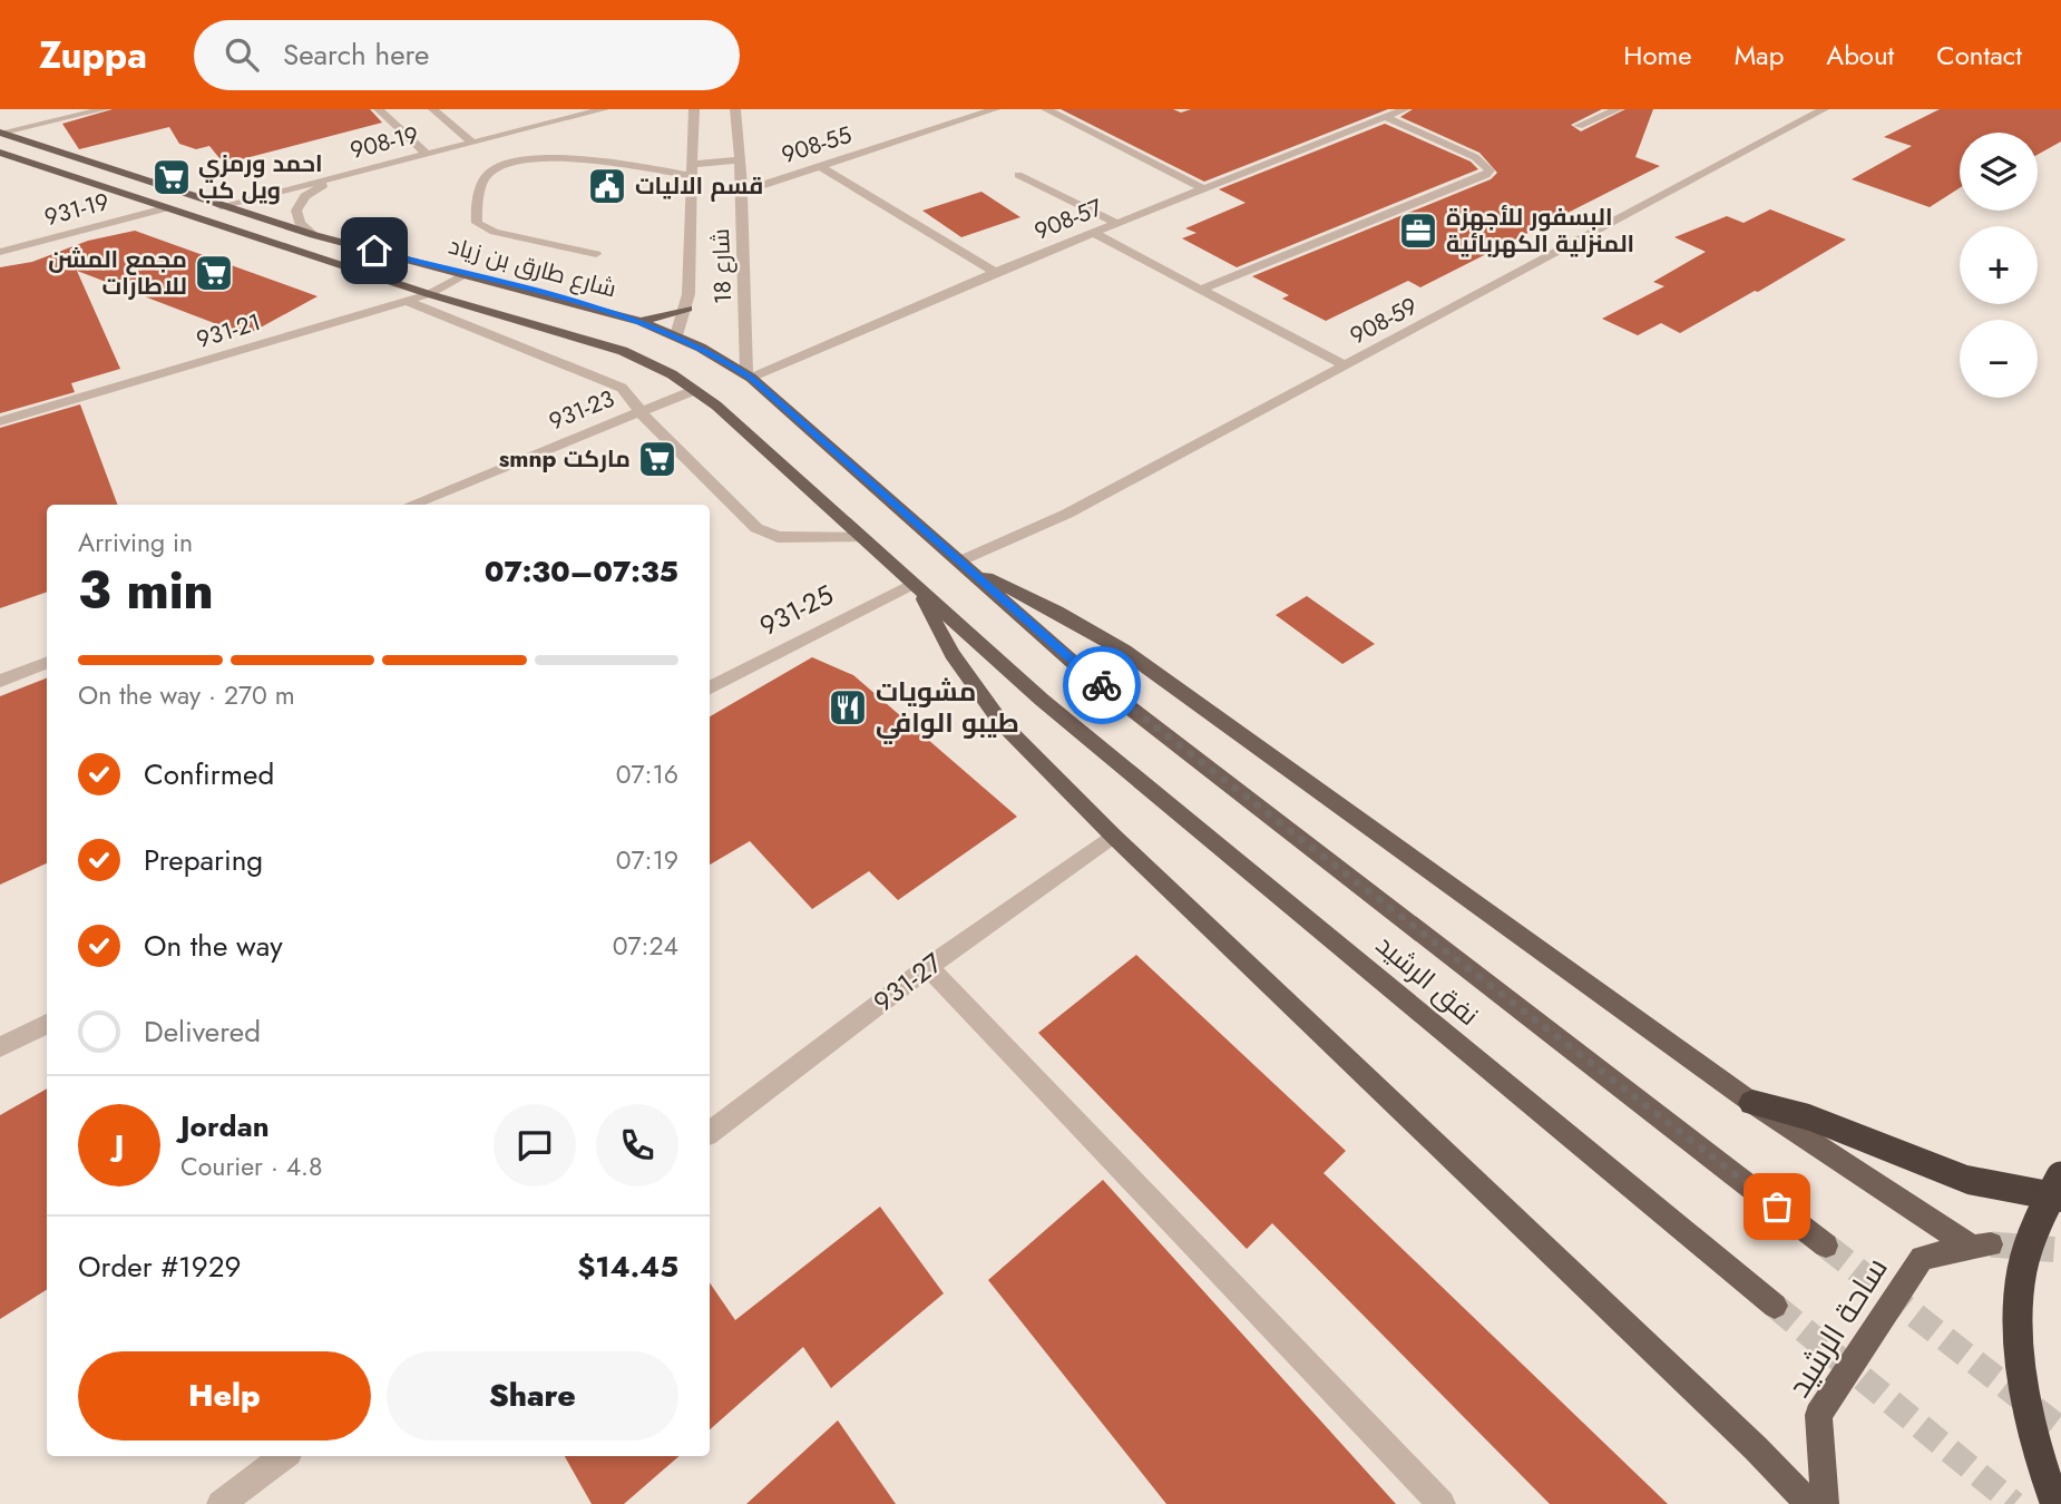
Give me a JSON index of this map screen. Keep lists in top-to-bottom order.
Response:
{
  "streets": {
    "main road": ["شارع طارق بن زياد", "نفق الرشيد", "ساحة الرشيد"],
    "street": [
      "908-19",
      "908-55",
      "931-19",
      "908-57",
      "شارع 18",
      "908-59",
      "931-21",
      "931-23",
      "931-25",
      "931-27"
    ]
  },
  "crossings": [
    ["908-19", "شارع طارق بن زياد"],
    ["908-55", "شارع 18"],
    ["931-19", "شارع طارق بن زياد"],
    ["908-57", "شارع 18"],
    ["908-57", "شارع طارق بن زياد"],
    ["شارع 18", "شارع طارق بن زياد"],
    ["شارع طارق بن زياد", "908-59"],
    ["شارع طارق بن زياد", "931-21"],
    ["شارع طارق بن زياد", "931-23"],
    ["شارع طارق بن زياد", "931-25"],
    ["شارع طارق بن زياد", "نفق الرشيد"]
  ],
  "places": {
    "supermarket": ["احمد ورمزي ويل كب", "مجمع المشن للاطارات", "smnp ماركت"],
    "public building": ["قسم الاليات"],
    "office": ["البسفور للأجهزة المنزلية الكهربائية"],
    "restaurant": ["مشويات طيبو الوافي"]
  },
  "page": {
    "header": "Zuppa",
    "search": "Search here",
    "nav": [
      "Home",
      "Map",
      "About",
      "Contact"
    ],
    "map_buttons": ["+", "−"],
    "heading": ["3 min", "Arriving in", "07:30–07:35"],
    "panel": [
      "Jordan",
      "Courier · 4.8",
      "Order #1929",
      "$14.45"
    ],
    "bar": "On the way · 270 m",
    "list": [
      ["Confirmed", "07:16"],
      ["Preparing", "07:19"],
      ["On the way", "07:24"],
      "Delivered"
    ],
    "round": "J",
    "buttons": ["Help", "Share"]
  }
}
